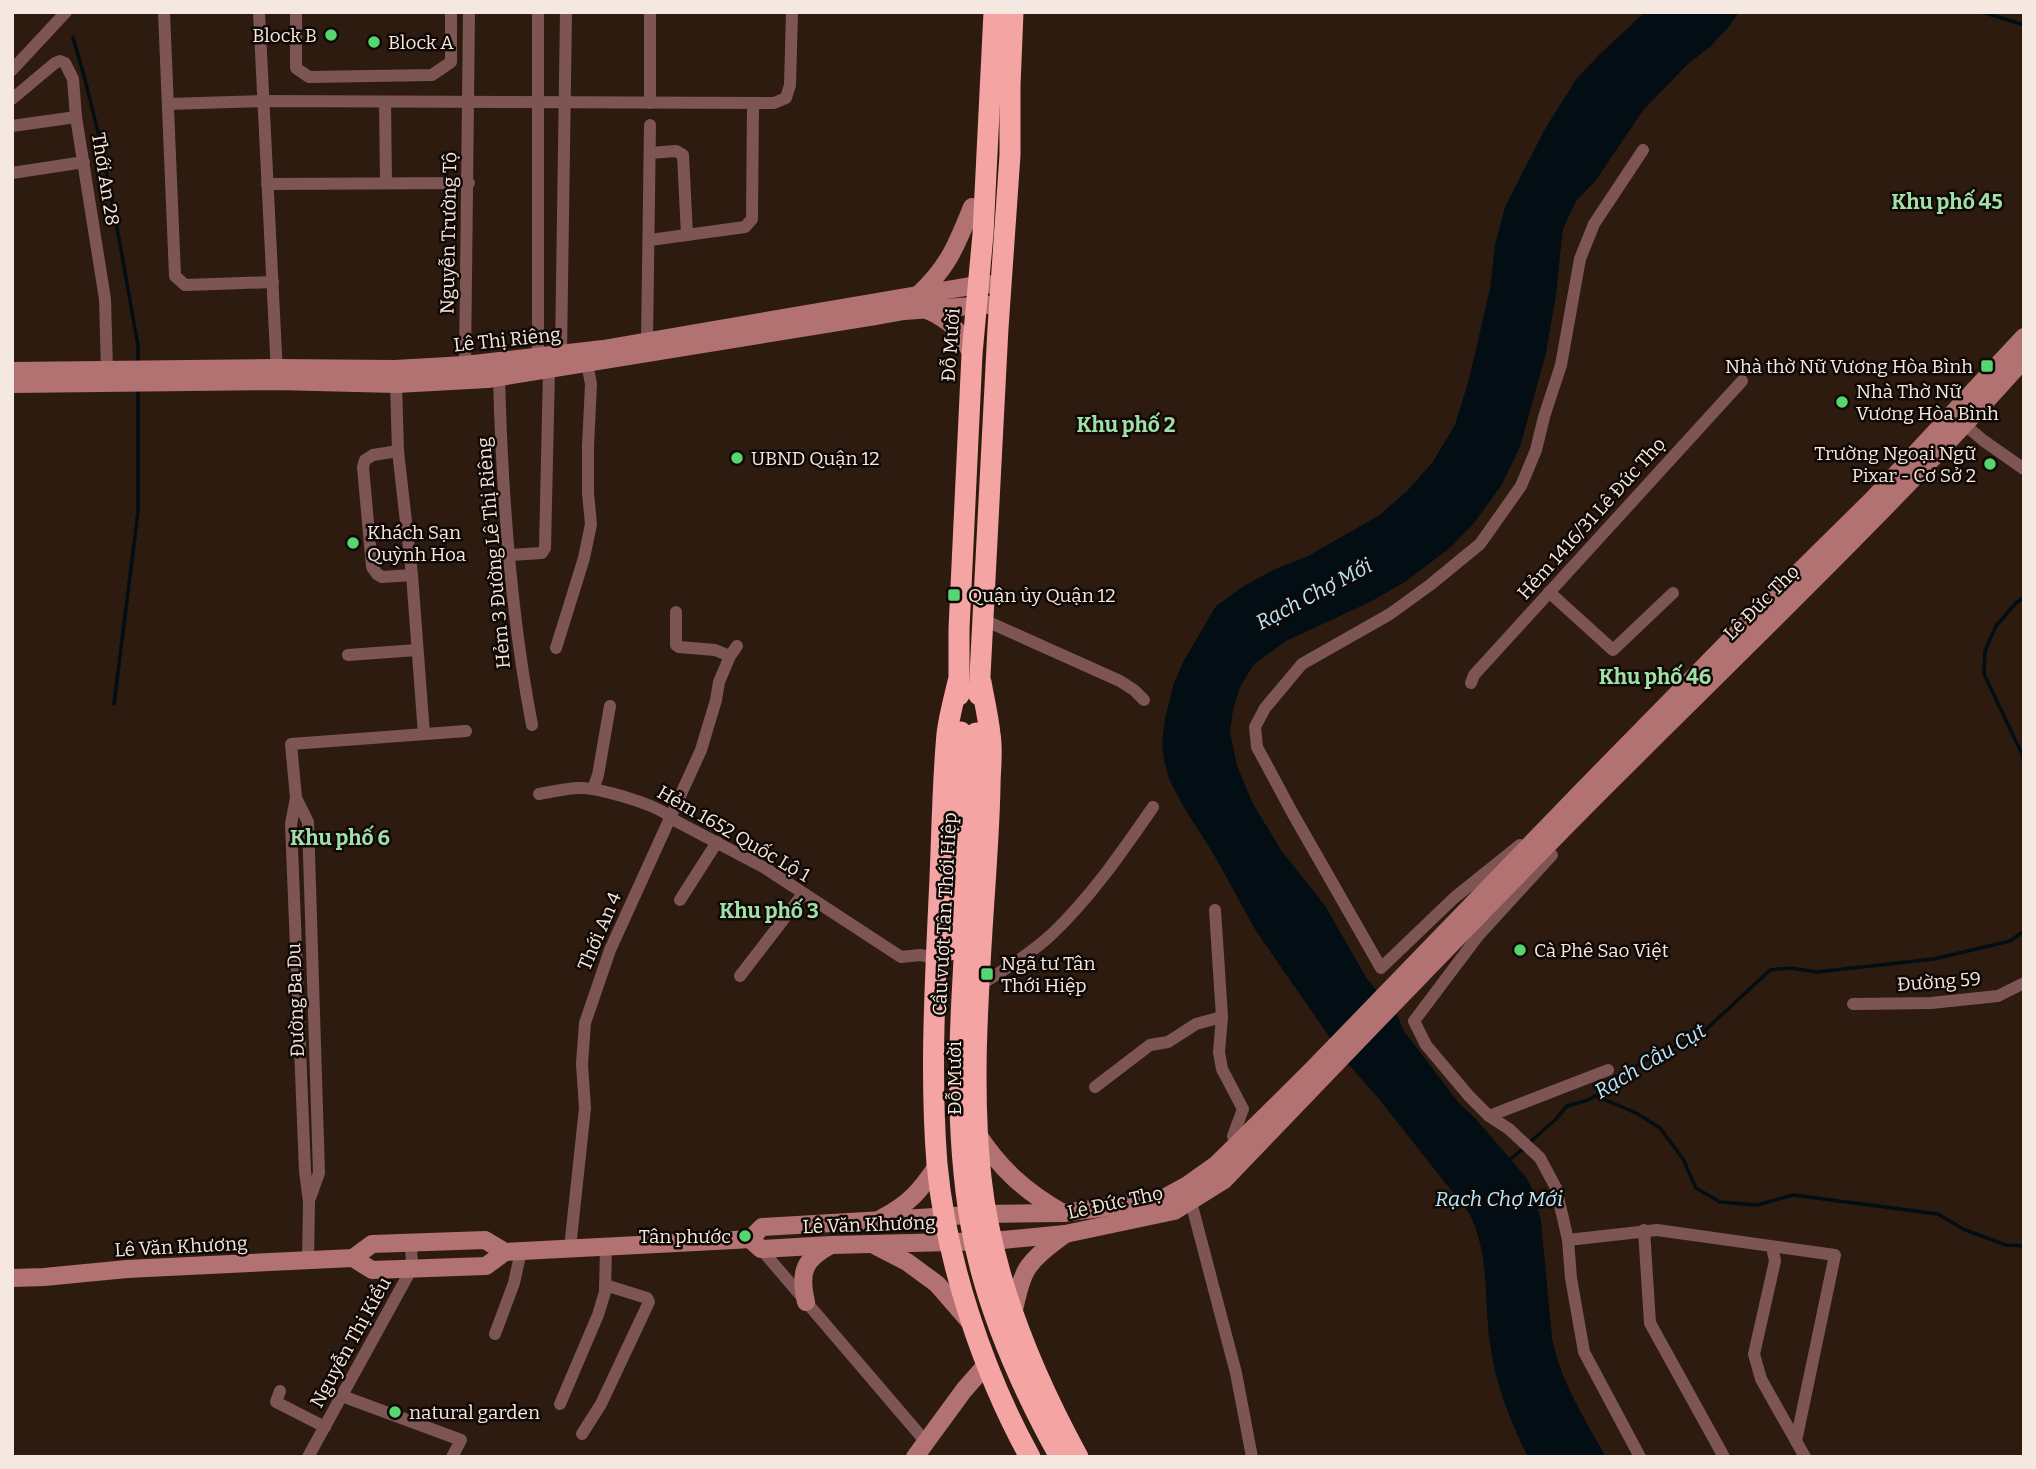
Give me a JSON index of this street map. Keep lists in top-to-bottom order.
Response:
{
  "streets": {
    "highway": ["Đỗ Mười", "Cầu vượt Tân Thới Hiệp"],
    "main road": ["Lê Thị Riêng", "Lê Đức Thọ", "Lê Văn Khương"],
    "street": [
      "Thới An 28",
      "Nguyễn Trường Tộ",
      "Hẻm 1416/31 Lê Đức Thọ",
      "Hẻm 3 Đường Lê Thị Riêng",
      "Hẻm 1652 Quốc Lộ 1",
      "Thới An 4",
      "Đường 59",
      "Đường Ba Du",
      "Nguyễn Thị Kiểu"
    ]
  },
  "crossings": [
    ["Thới An 28", "Lê Thị Riêng"],
    ["Nguyễn Trường Tộ", "Lê Thị Riêng"],
    ["Lê Thị Riêng", "Đỗ Mười"],
    ["Lê Thị Riêng", "Hẻm 3 Đường Lê Thị Riêng"],
    ["Đỗ Mười", "Lê Đức Thọ"],
    ["Đỗ Mười", "Hẻm 1652 Quốc Lộ 1"],
    ["Đỗ Mười", "Cầu vượt Tân Thới Hiệp"],
    ["Đỗ Mười", "Lê Văn Khương"],
    ["Lê Đức Thọ", "Lê Văn Khương"],
    ["Hẻm 1652 Quốc Lộ 1", "Thới An 4"],
    ["Thới An 4", "Lê Văn Khương"],
    ["Đường Ba Du", "Lê Văn Khương"],
    ["Lê Văn Khương", "Nguyễn Thị Kiểu"]
  ],
  "districts": [
    "Khu phố 45",
    "Khu phố 2",
    "Khu phố 46",
    "Khu phố 6",
    "Khu phố 3"
  ],
  "water": ["Rạch Chợ Mới", "Rạch Cầu Cụt"],
  "places": {
    "other": [
      "Block B",
      "Block A",
      "Nhà Thờ Nữ Vương Hòa Bình",
      "UBND Quận 12",
      "Trường Ngoại Ngữ Pixar - Cơ Sở 2",
      "Khách Sạn Quỳnh Hoa",
      "Cà Phê Sao Việt",
      "Tân phước",
      "natural garden"
    ],
    "transit": ["Nhà thờ Nữ Vương Hòa Bình", "Quận ủy Quận 12", "Ngã tư Tân Thới Hiệp"]
  }
}
